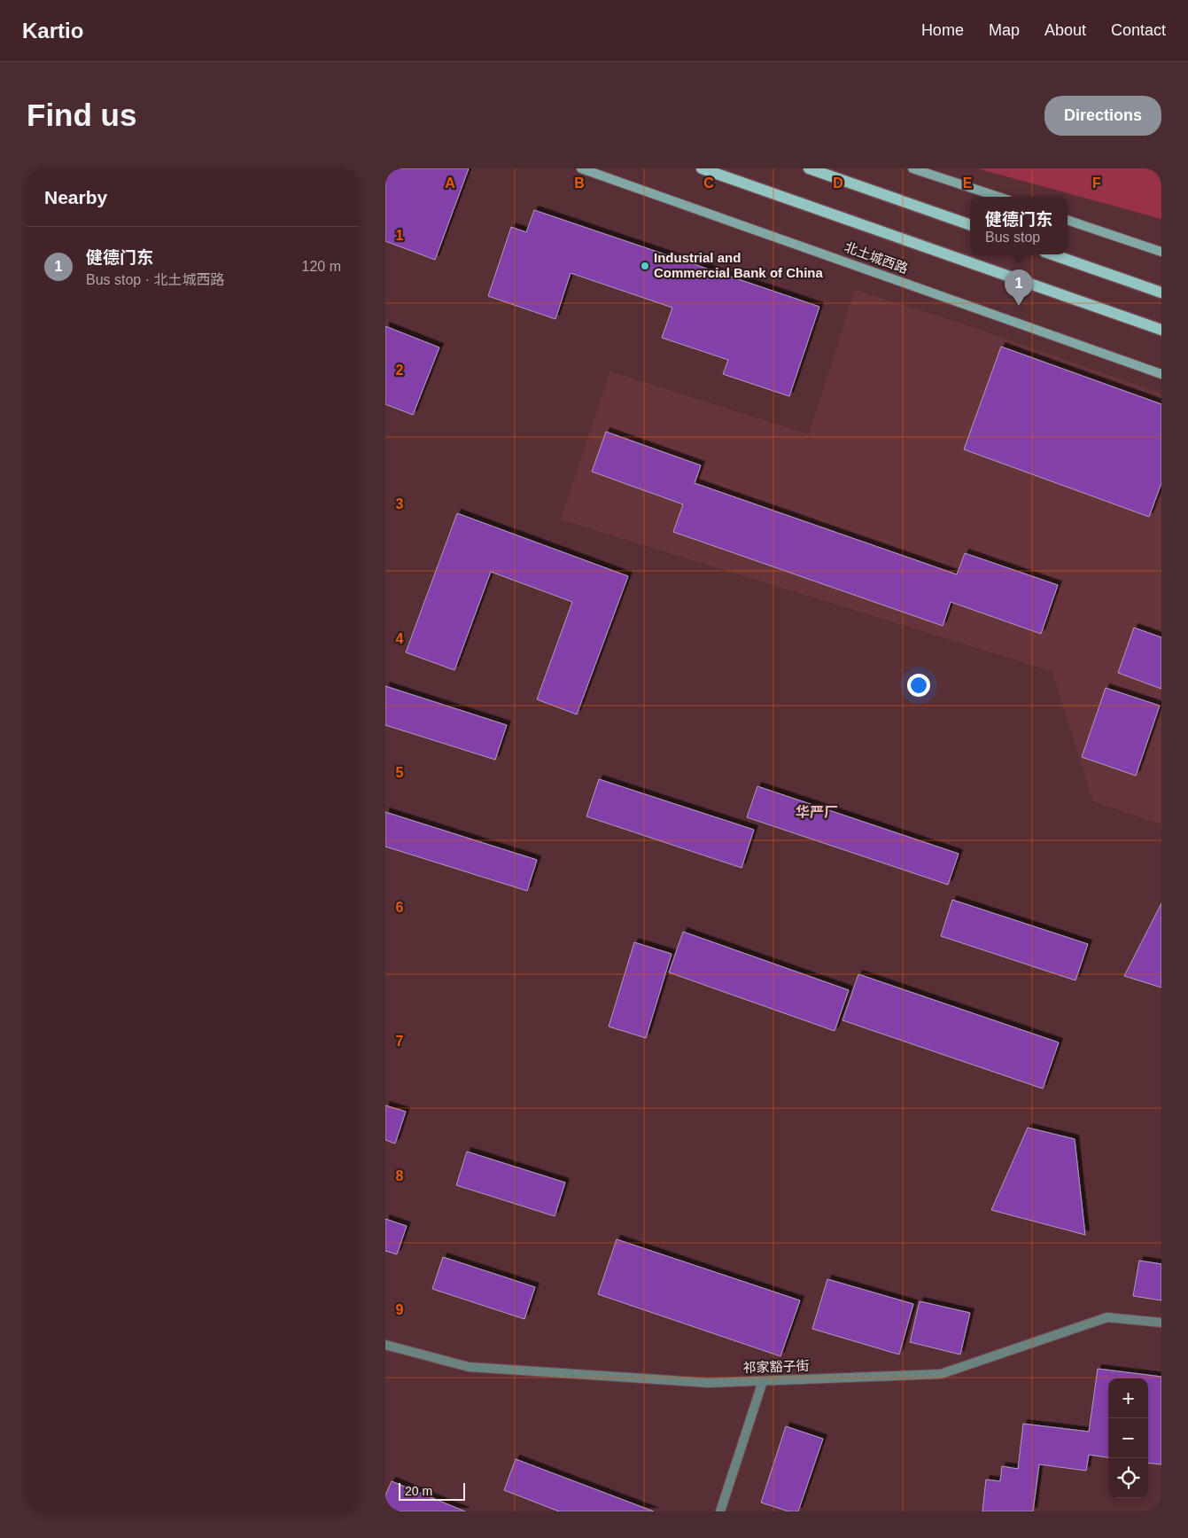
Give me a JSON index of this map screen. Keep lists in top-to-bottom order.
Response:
{
  "streets": {
    "main road": ["北土城西路"],
    "street": ["祁家豁子街"]
  },
  "districts": ["华严厂"],
  "places": ["Industrial and Commercial Bank of China"],
  "scale_bar": "20 m",
  "page": {
    "header": "Kartio",
    "nav": [
      "Home",
      "Map",
      "About",
      "Contact"
    ],
    "buttons": "Directions",
    "title": "Find us",
    "heading": "Nearby",
    "popup": ["健德门东", "Bus stop"],
    "list": [
      {
        "mark": "1",
        "name": "健德门东",
        "note": "Bus stop · 北土城西路",
        "value": "120 m"
      }
    ],
    "pins": "1",
    "map_buttons": ["+", "−"],
    "scale": "20 m"
  },
  "grid": {
    "columns": [
      "A",
      "B",
      "C",
      "D",
      "E",
      "F"
    ],
    "rows": [
      "1",
      "2",
      "3",
      "4",
      "5",
      "6",
      "7",
      "8",
      "9"
    ]
  }
}
